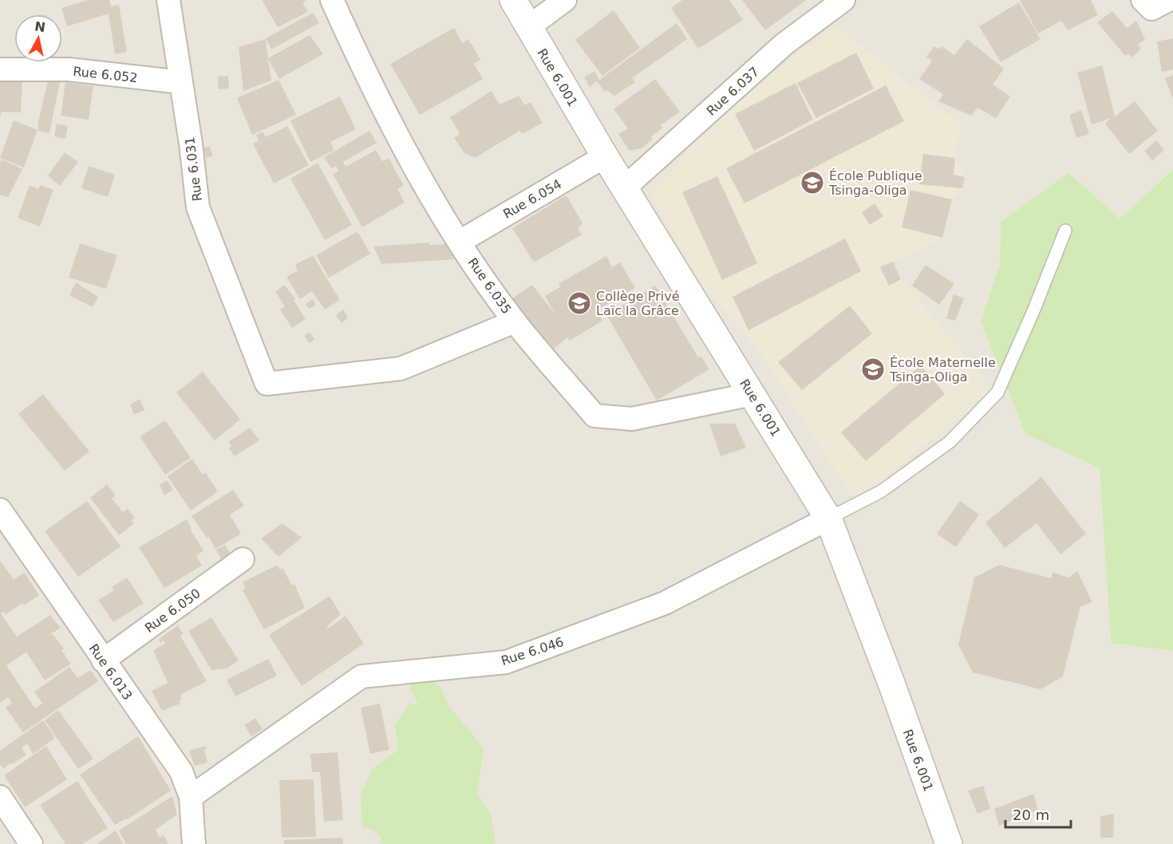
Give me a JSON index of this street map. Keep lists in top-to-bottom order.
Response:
{
  "streets": {
    "street": [
      "Rue 6.052",
      "Rue 6.001",
      "Rue 6.037",
      "Rue 6.031",
      "Rue 6.054",
      "Rue 6.035",
      "Rue 6.050",
      "Rue 6.046",
      "Rue 6.013"
    ]
  },
  "crossings": [
    ["Rue 6.052", "Rue 6.031"],
    ["Rue 6.001", "Rue 6.037"],
    ["Rue 6.001", "Rue 6.054"],
    ["Rue 6.001", "Rue 6.035"],
    ["Rue 6.001", "Rue 6.046"],
    ["Rue 6.031", "Rue 6.035"],
    ["Rue 6.054", "Rue 6.035"],
    ["Rue 6.050", "Rue 6.013"],
    ["Rue 6.046", "Rue 6.013"]
  ],
  "places": {
    "school or university": ["École Publique Tsinga-Oliga", "Collège Privé Laïc la Grâce", "École Maternelle Tsinga-Oliga"]
  },
  "scale_bar": "20 m",
  "north": "top"
}
